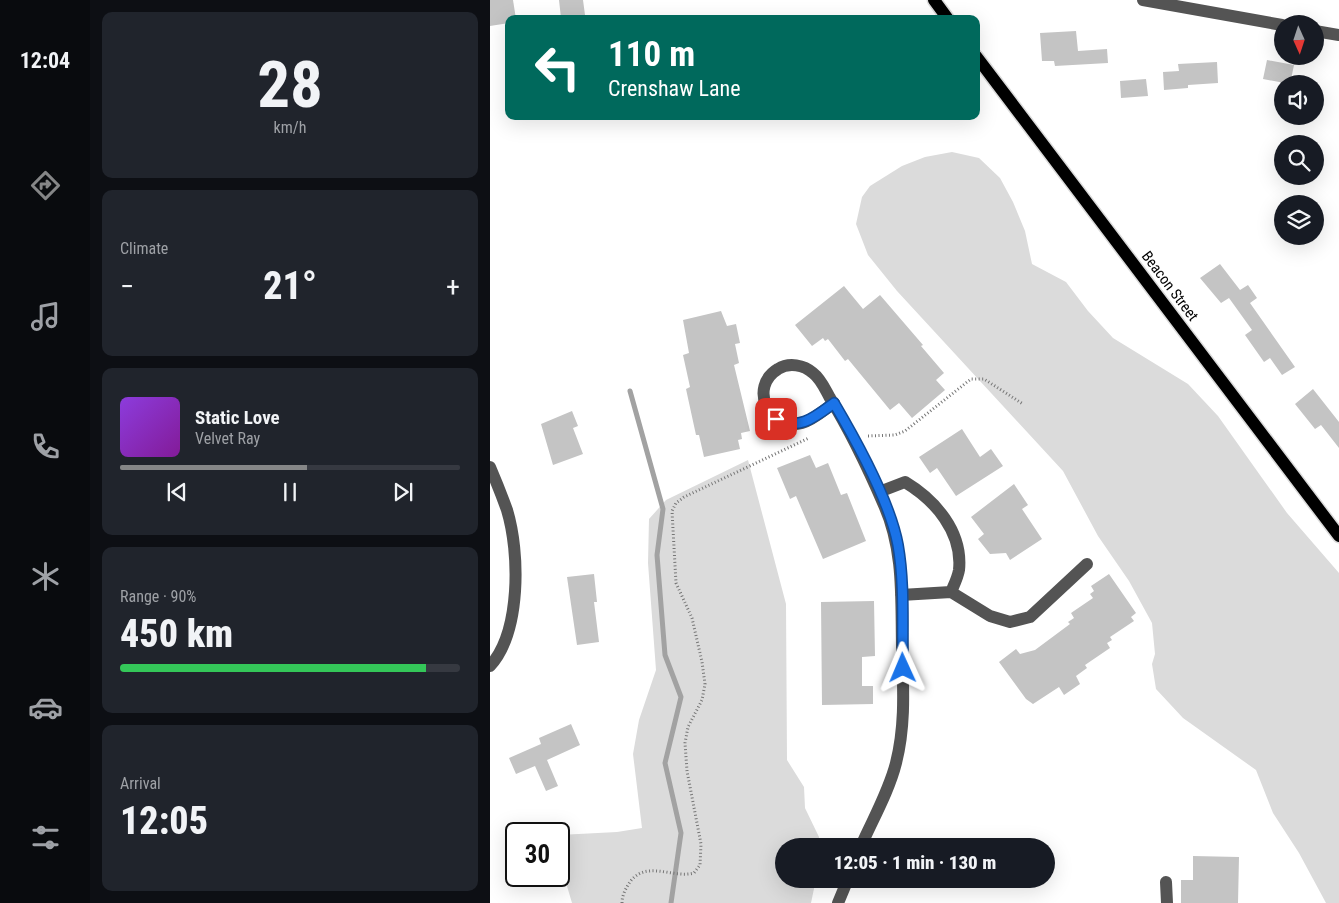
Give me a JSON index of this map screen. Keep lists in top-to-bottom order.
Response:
{
  "streets": {
    "main road": ["Beacon Street"]
  },
  "north": "bottom",
  "page": {
    "tabs": "12:04",
    "tile": [
      ["28", "km/h"],
      "Climate",
      ["Range · 90%", "450 km"],
      ["Arrival", "12:05"]
    ],
    "turn": ["110 m", "Crenshaw Lane"],
    "heat": ["−", "21°", "+"],
    "song": ["Static Love", "Velvet Ray"],
    "limit": "30",
    "trip": "12:05 · 1 min · 130 m"
  }
}
